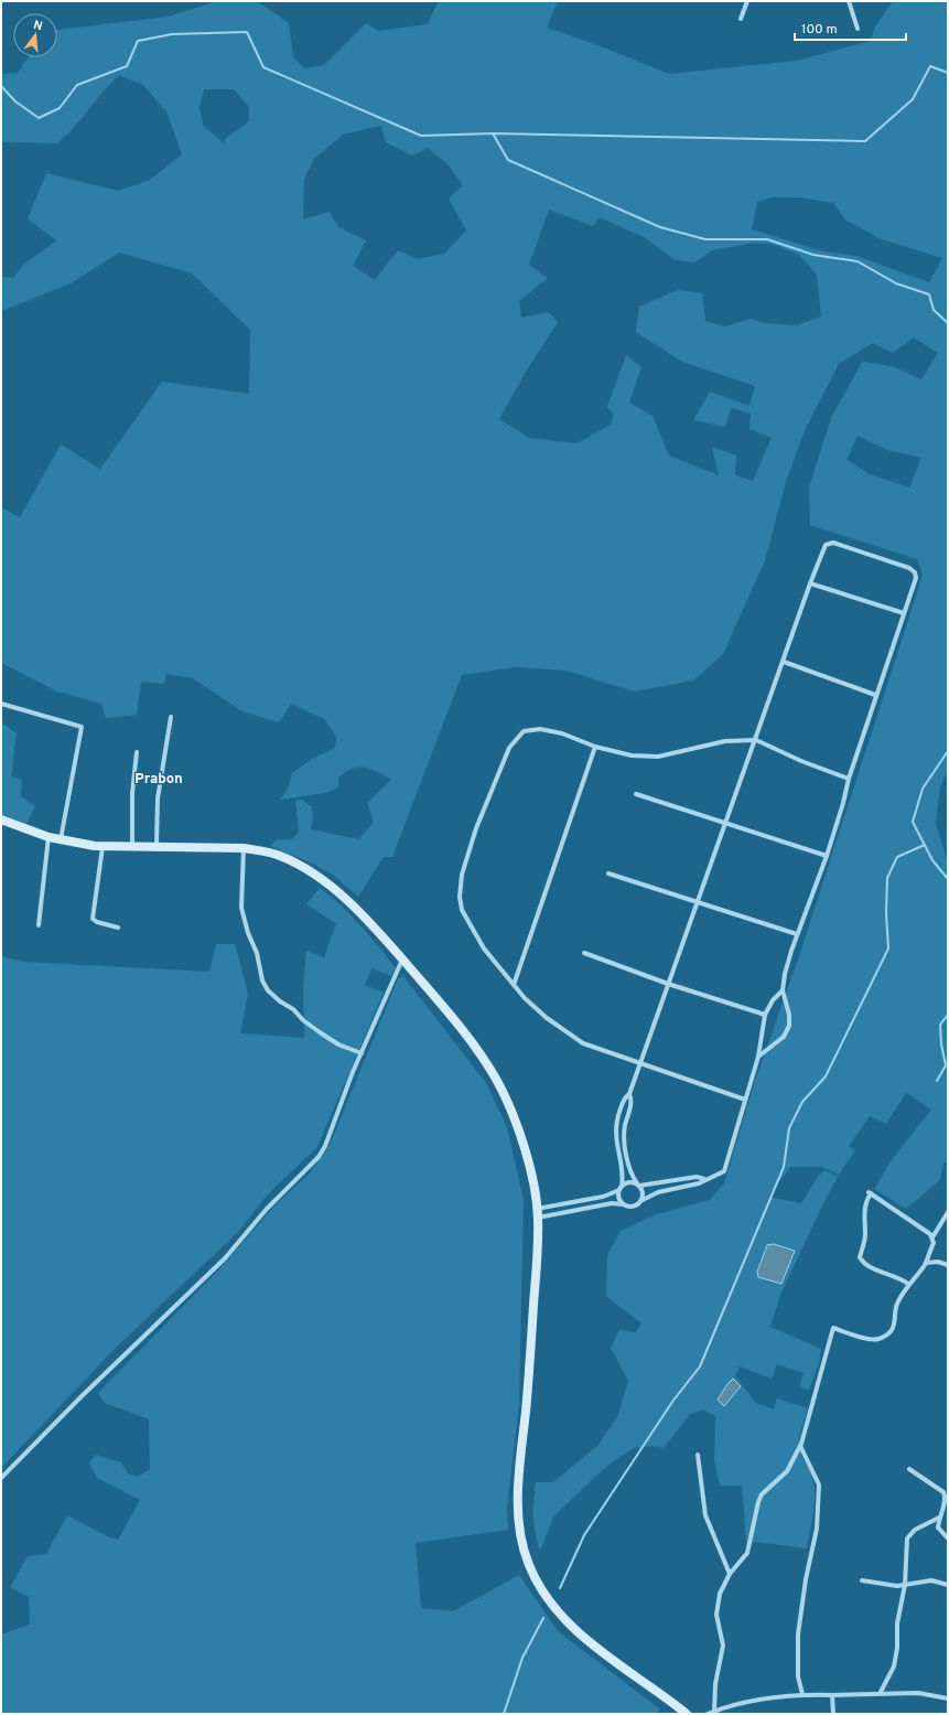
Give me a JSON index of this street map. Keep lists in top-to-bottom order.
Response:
{
  "districts": ["Prabon"],
  "scale_bar": "100 m",
  "north": "top"
}
